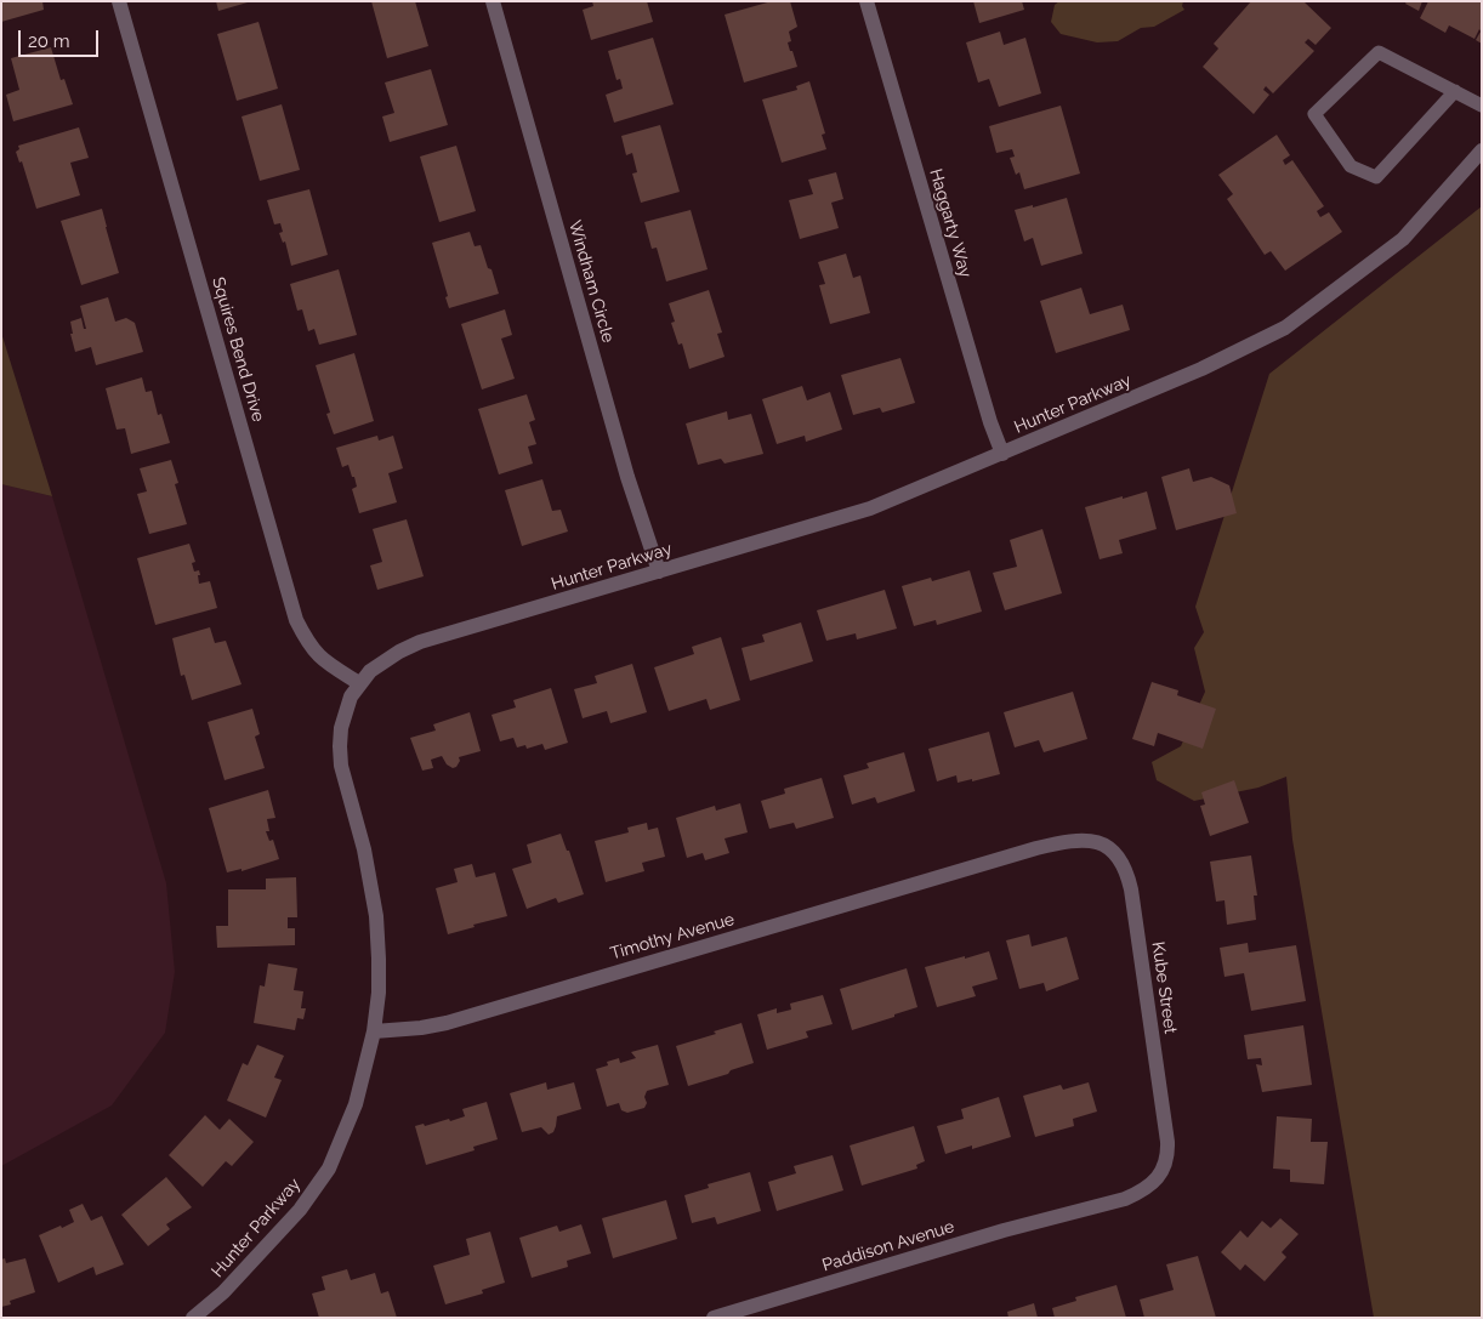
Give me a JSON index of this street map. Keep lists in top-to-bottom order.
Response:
{
  "streets": {
    "street": [
      "Haggarty Way",
      "Windham Circle",
      "Squires Bend Drive",
      "Hunter Parkway",
      "Timothy Avenue",
      "Kube Street",
      "Paddison Avenue"
    ]
  },
  "crossings": [
    ["Haggarty Way", "Hunter Parkway"],
    ["Windham Circle", "Hunter Parkway"],
    ["Squires Bend Drive", "Hunter Parkway"],
    ["Hunter Parkway", "Timothy Avenue"],
    ["Timothy Avenue", "Kube Street"],
    ["Kube Street", "Paddison Avenue"]
  ],
  "scale_bar": "20 m"
}
